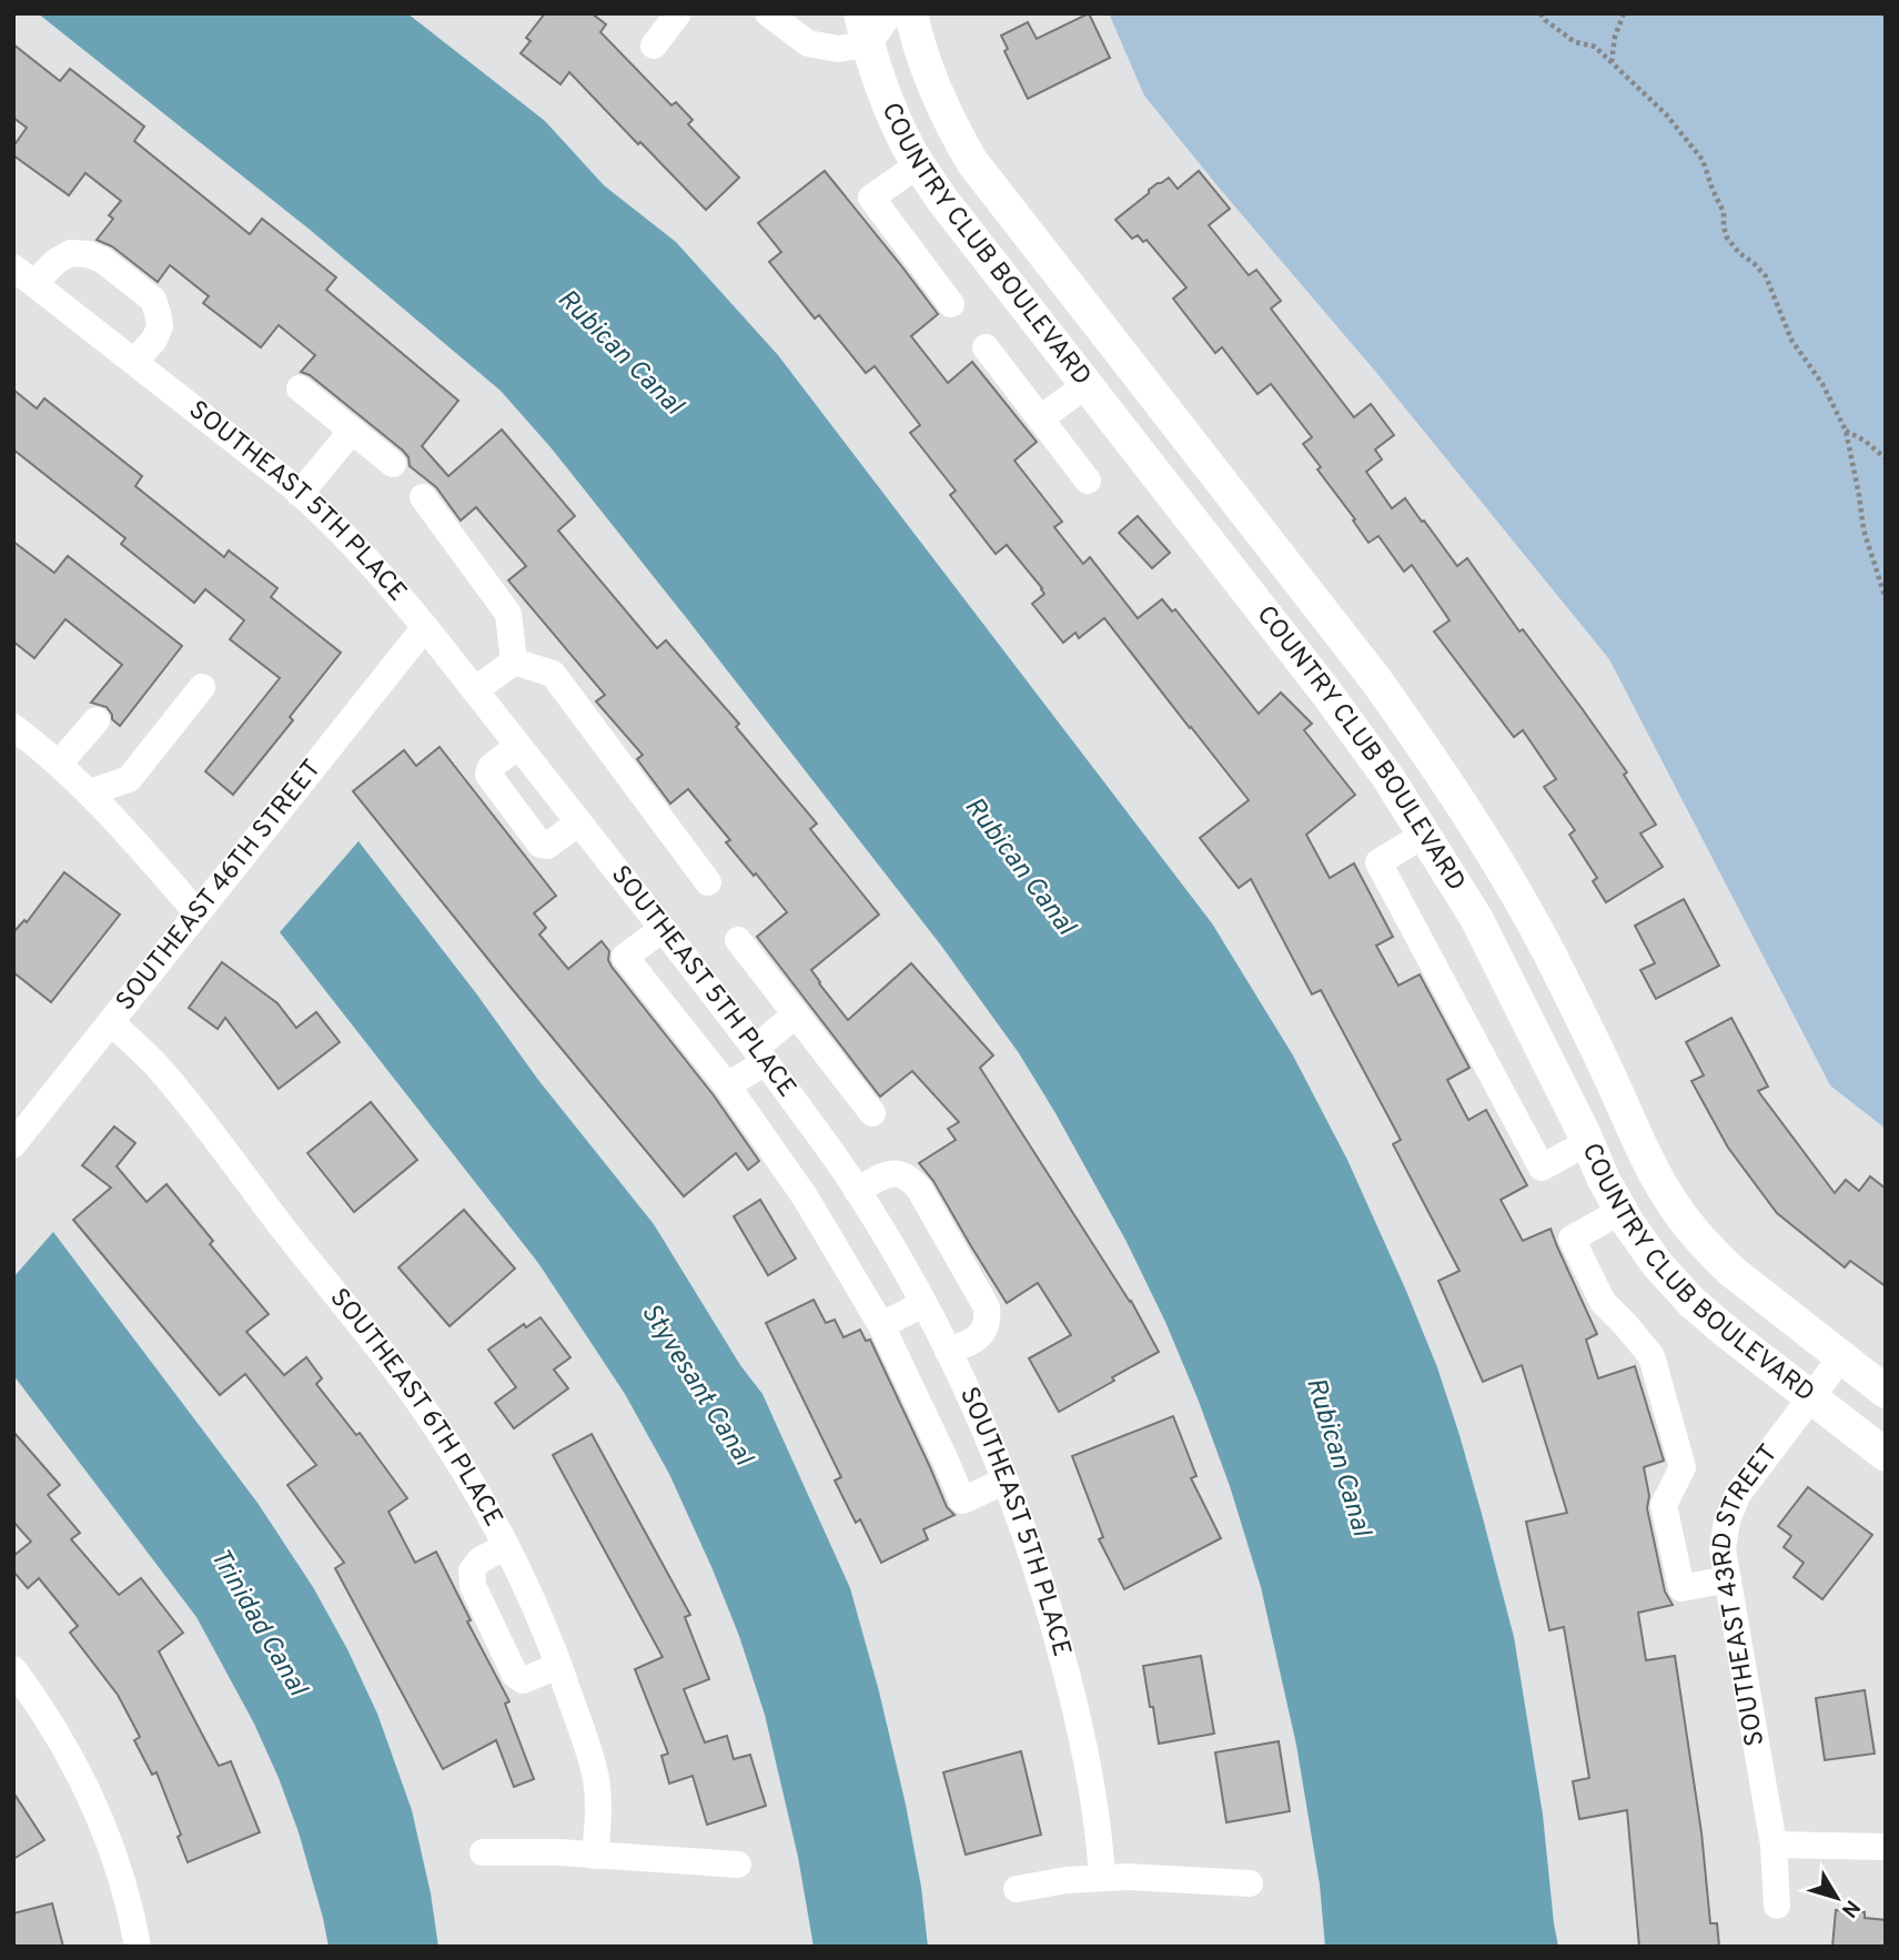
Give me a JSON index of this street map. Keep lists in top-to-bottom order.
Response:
{
  "streets": {
    "main road": ["COUNTRY CLUB BOULEVARD"],
    "street": [
      "SOUTHEAST 5TH PLACE",
      "SOUTHEAST 46TH STREET",
      "SOUTHEAST 6TH PLACE",
      "SOUTHEAST 43RD STREET"
    ]
  },
  "crossings": [
    ["COUNTRY CLUB BOULEVARD", "SOUTHEAST 43RD STREET"],
    ["SOUTHEAST 5TH PLACE", "SOUTHEAST 46TH STREET"],
    ["SOUTHEAST 46TH STREET", "SOUTHEAST 6TH PLACE"]
  ],
  "water": ["Rubican Canal", "Styvesant Canal", "Trinidad Canal"],
  "north": "bottom right"
}
